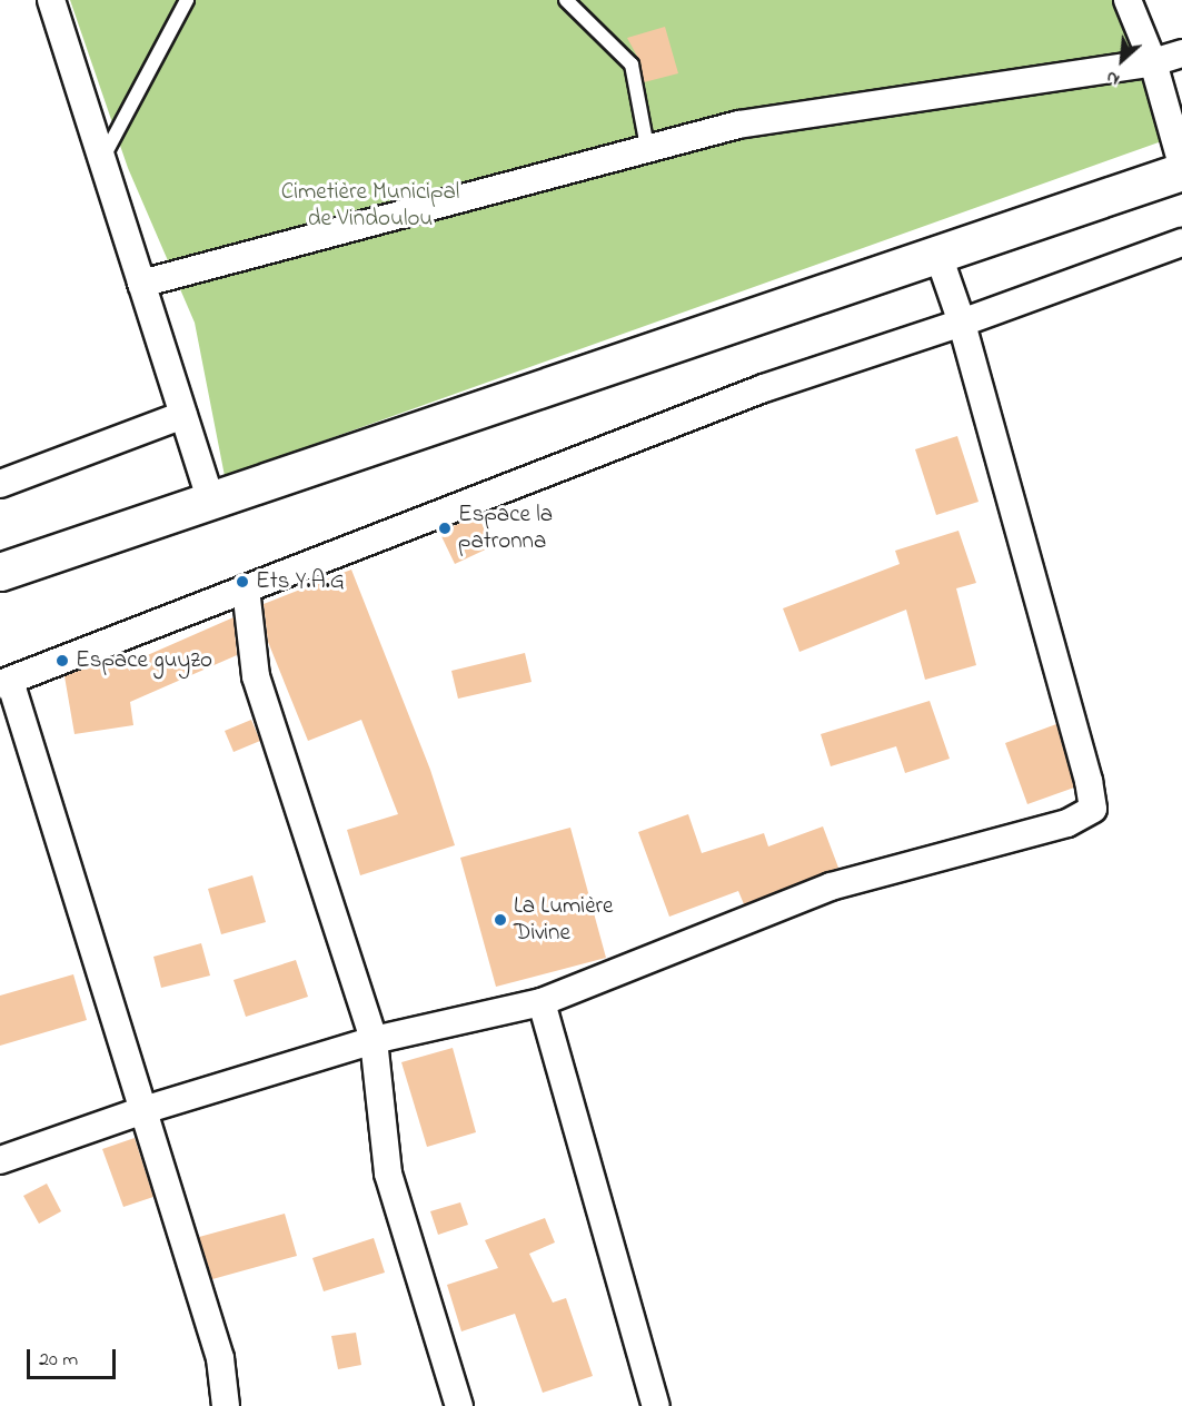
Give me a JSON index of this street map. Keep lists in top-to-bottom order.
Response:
{
  "parks": ["Cimetière Municipal de Vindoulou"],
  "places": [
    "Espace la patronna",
    "Ets Y.A.G",
    "Espace guyzo",
    "La Lumière Divine"
  ],
  "scale_bar": "20 m",
  "north": "bottom left"
}
